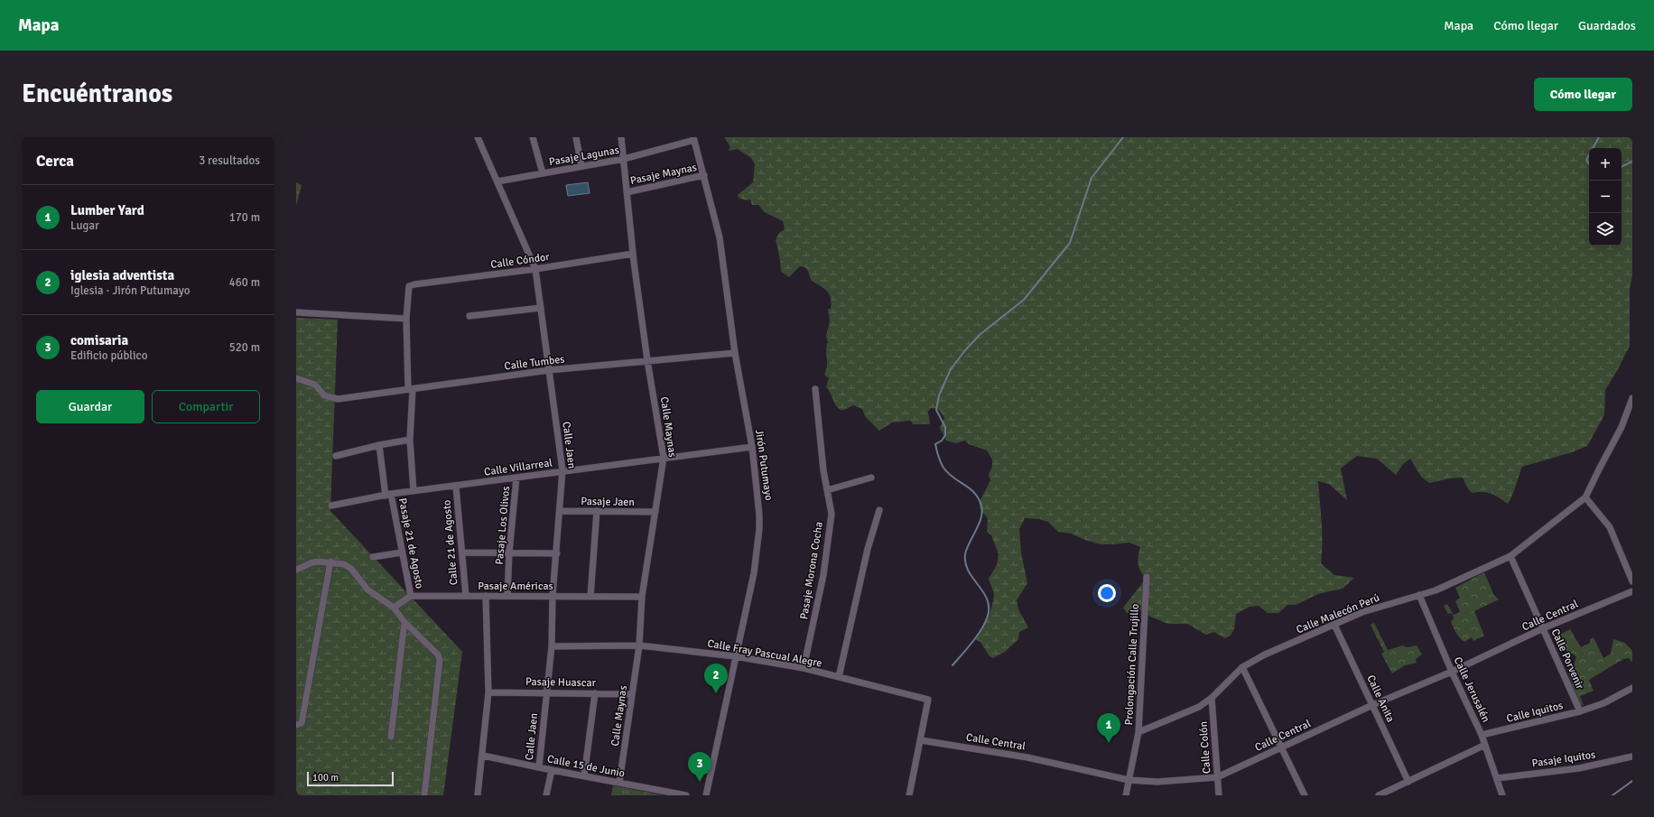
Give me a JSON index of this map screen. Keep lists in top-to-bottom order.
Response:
{
  "streets": {
    "street": [
      "Pasaje Lagunas",
      "Pasaje Maynas",
      "Calle Cóndor",
      "Calle Tumbes",
      "Calle Maynas",
      "Calle Jaen",
      "Jirón Putumayo",
      "Calle Villarreal",
      "Pasaje Jaen",
      "Pasaje Los Olivos",
      "Calle 21 de Agosto",
      "Pasaje 21 de Agosto",
      "Pasaje Morona Cocha",
      "Pasaje Américas",
      "Calle Malecón Perú",
      "Calle Central",
      "Calle Fray Pascual Alegre",
      "Calle Porvenir",
      "Prolongación Calle Trujillo",
      "Pasaje Huascar",
      "Calle Jerusalén",
      "Calle Anita",
      "Calle Iquitos",
      "Calle Colón",
      "Pasaje Iquitos",
      "Calle 15 de Junio"
    ]
  },
  "crossings": [
    ["Pasaje Lagunas", "Calle Maynas"],
    ["Pasaje Lagunas", "Calle Jaen"],
    ["Pasaje Lagunas", "Jirón Putumayo"],
    ["Pasaje Maynas", "Calle Maynas"],
    ["Pasaje Maynas", "Jirón Putumayo"],
    ["Calle Cóndor", "Calle Maynas"],
    ["Calle Cóndor", "Calle Jaen"],
    ["Calle Tumbes", "Calle Maynas"],
    ["Calle Tumbes", "Calle Jaen"],
    ["Calle Tumbes", "Jirón Putumayo"],
    ["Calle Maynas", "Calle Villarreal"],
    ["Calle Maynas", "Pasaje Jaen"],
    ["Calle Maynas", "Pasaje Américas"],
    ["Calle Maynas", "Calle Fray Pascual Alegre"],
    ["Calle Maynas", "Pasaje Huascar"],
    ["Calle Maynas", "Calle 15 de Junio"],
    ["Calle Jaen", "Calle Villarreal"],
    ["Calle Jaen", "Pasaje Jaen"],
    ["Calle Jaen", "Pasaje Américas"],
    ["Calle Jaen", "Calle Fray Pascual Alegre"],
    ["Calle Jaen", "Pasaje Huascar"],
    ["Calle Jaen", "Calle 15 de Junio"],
    ["Jirón Putumayo", "Calle Villarreal"],
    ["Jirón Putumayo", "Calle Fray Pascual Alegre"],
    ["Calle Villarreal", "Pasaje Los Olivos"],
    ["Calle Villarreal", "Calle 21 de Agosto"],
    ["Calle Villarreal", "Pasaje 21 de Agosto"],
    ["Pasaje Los Olivos", "Pasaje Américas"],
    ["Calle 21 de Agosto", "Pasaje Américas"],
    ["Pasaje 21 de Agosto", "Pasaje Américas"],
    ["Pasaje Morona Cocha", "Calle Fray Pascual Alegre"],
    ["Calle Malecón Perú", "Calle Porvenir"],
    ["Calle Malecón Perú", "Prolongación Calle Trujillo"],
    ["Calle Malecón Perú", "Calle Jerusalén"],
    ["Calle Malecón Perú", "Calle Anita"],
    ["Calle Malecón Perú", "Calle Colón"],
    ["Calle Central", "Calle Fray Pascual Alegre"],
    ["Calle Central", "Calle Porvenir"],
    ["Calle Central", "Prolongación Calle Trujillo"],
    ["Calle Central", "Calle Jerusalén"],
    ["Calle Central", "Calle Anita"],
    ["Calle Central", "Calle Colón"],
    ["Calle Porvenir", "Calle Iquitos"],
    ["Calle Jerusalén", "Calle Iquitos"],
    ["Calle Jerusalén", "Pasaje Iquitos"]
  ],
  "scale_bar": "100 m",
  "page": {
    "header": "Mapa",
    "nav": ["Mapa", "Cómo llegar", "Guardados"],
    "buttons": [
      "Cómo llegar",
      ["Guardar", "Compartir"]
    ],
    "title": "Encuéntranos",
    "heading": ["Cerca", "3 resultados"],
    "map_buttons": ["+", "−"],
    "list": [
      {
        "mark": "1",
        "name": "Lumber Yard",
        "note": "Lugar",
        "value": "170 m"
      },
      {
        "mark": "2",
        "name": "iglesia adventista",
        "note": "Iglesia · Jirón Putumayo",
        "value": "460 m"
      },
      {
        "mark": "3",
        "name": "comisaria",
        "note": "Edificio público",
        "value": "520 m"
      }
    ],
    "pins": ["2", "1", "3"],
    "scale": "100 m"
  }
}
